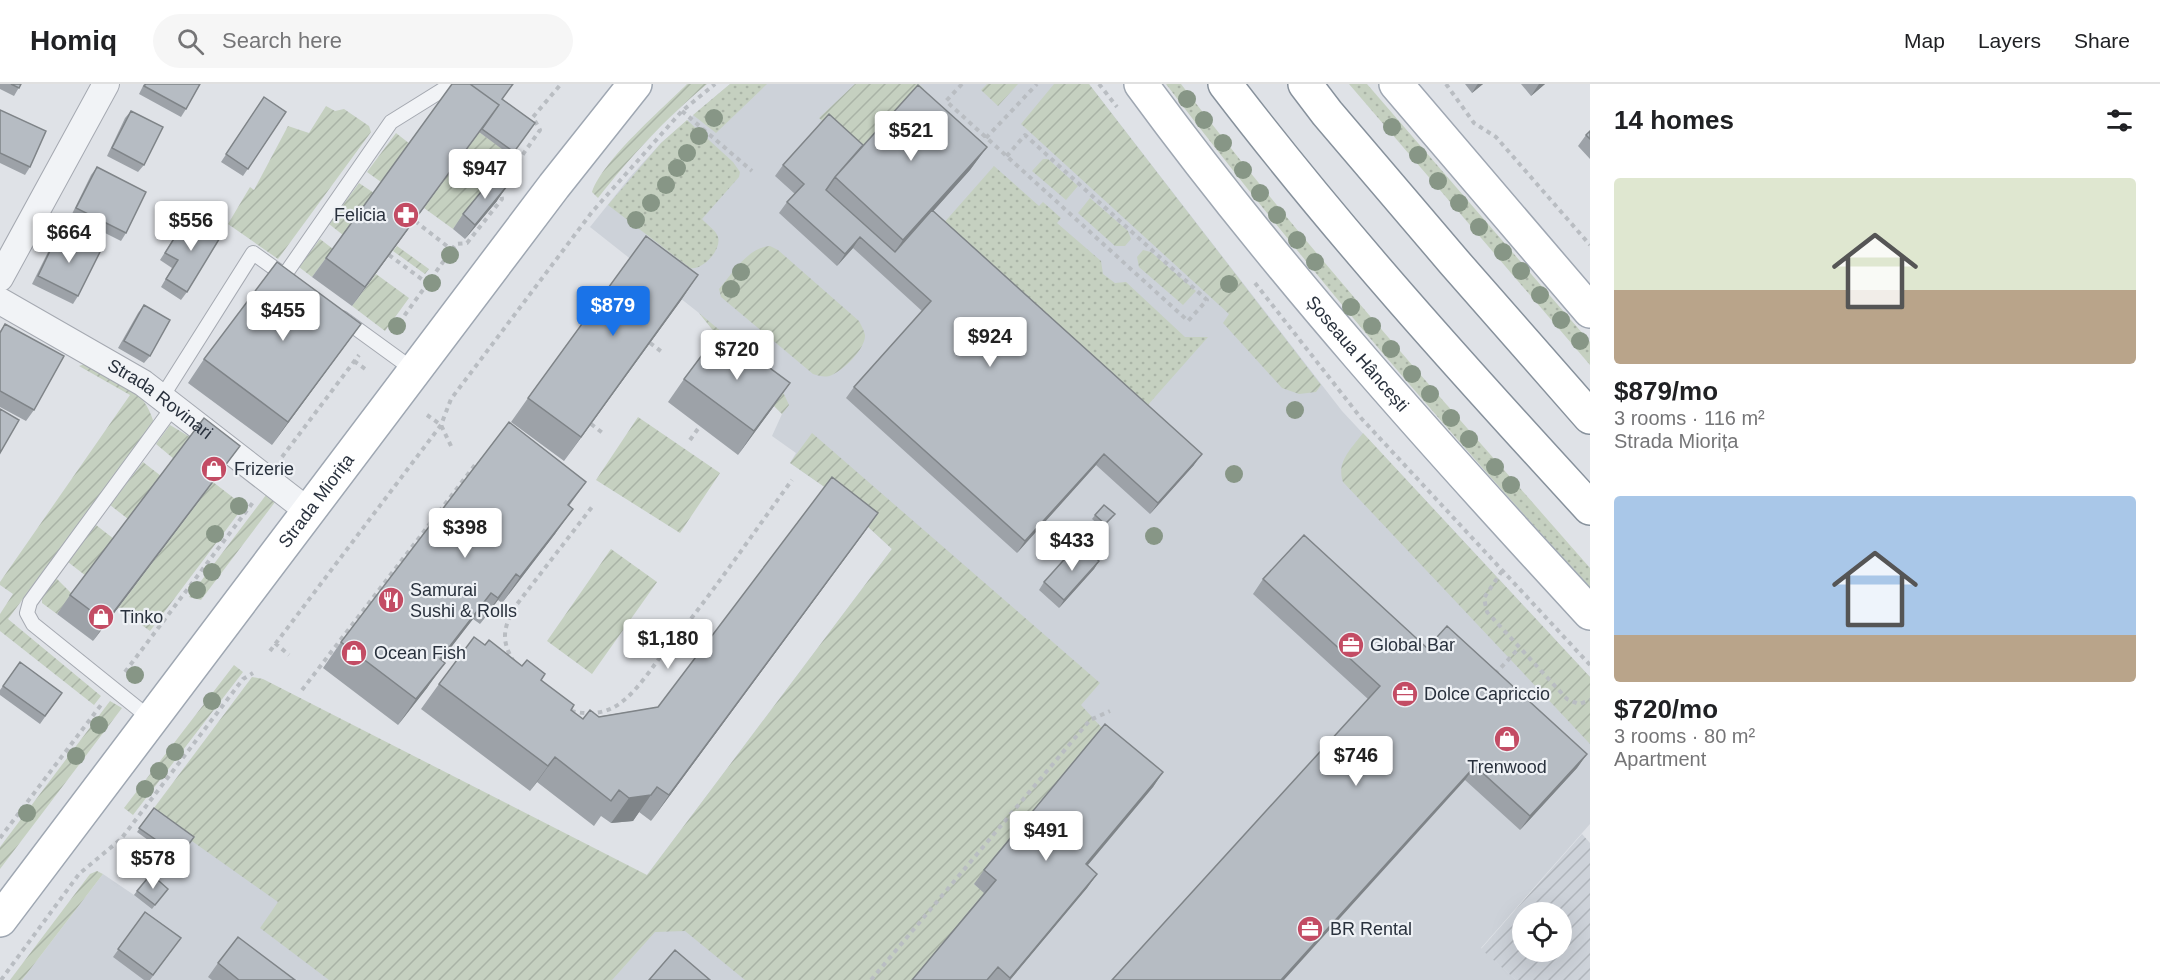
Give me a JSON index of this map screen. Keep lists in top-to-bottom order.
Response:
{
  "streets": {
    "main road": ["Șoseaua Hâncești", "Strada Miorița"],
    "street": ["Strada Rovinari"]
  },
  "crossings": [
    ["Strada Rovinari", "Strada Miorița"]
  ],
  "places": {
    "pharmacy": ["Felicia"],
    "shop": [
      "Frizerie",
      "Tinko",
      "Ocean Fish",
      "Trenwood"
    ],
    "restaurant": ["Samurai Sushi & Rolls"],
    "office": ["Global Bar", "Dolce Capriccio", "BR Rental"]
  },
  "page": {
    "header": "Homiq",
    "search": "Search here",
    "nav": ["Map", "Layers", "Share"],
    "heading": "14 homes",
    "price": [
      "$521",
      "$947",
      "$556",
      "$664",
      "$879",
      "$455",
      "$924",
      "$720",
      "$398",
      "$433",
      "$1,180",
      "$746",
      "$491",
      "$578"
    ],
    "list": [
      {
        "name": "$879/mo",
        "note": "3 rooms · 116 m² · Strada Miorița"
      },
      {
        "name": "$720/mo",
        "note": "3 rooms · 80 m² · Apartment"
      }
    ]
  }
}
